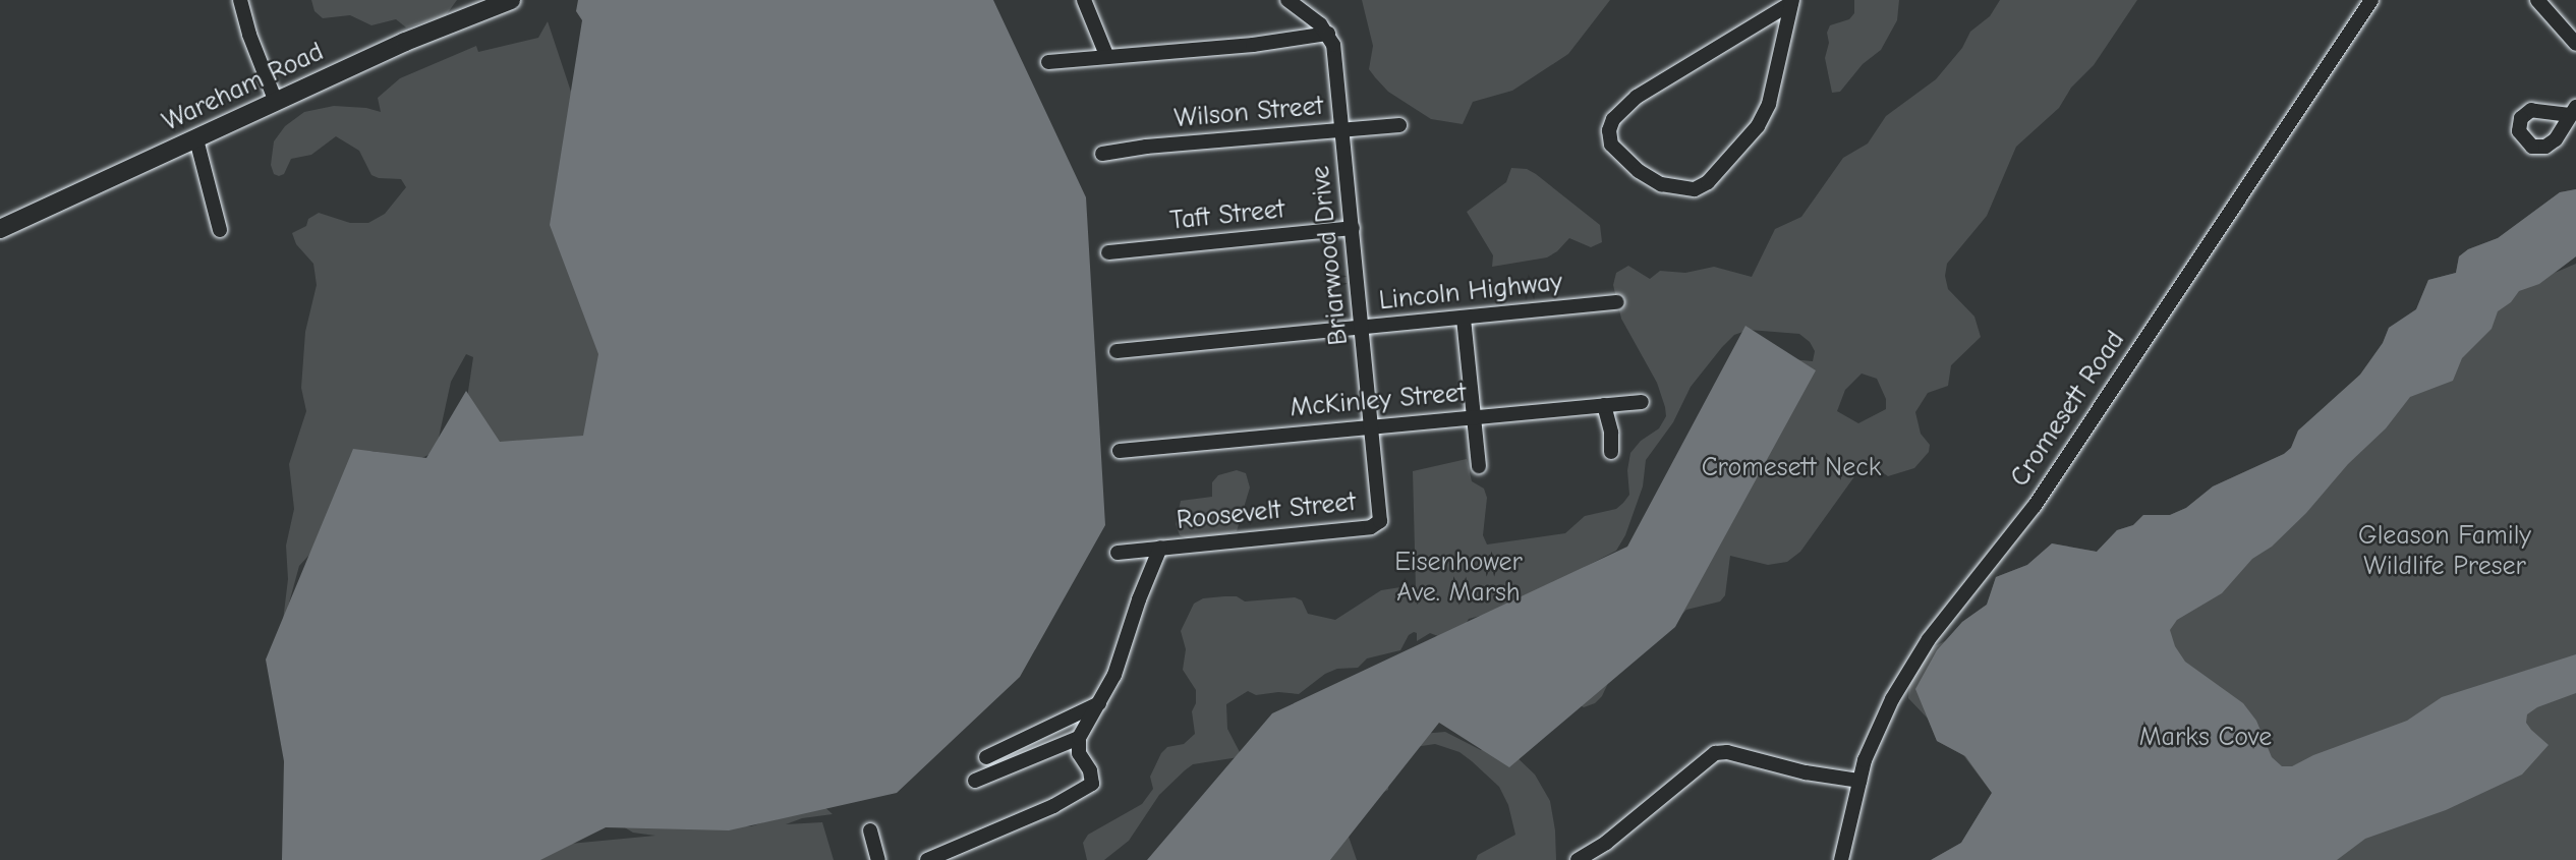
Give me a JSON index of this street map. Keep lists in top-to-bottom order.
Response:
{
  "streets": {
    "main road": ["Wareham Road"],
    "street": [
      "Wilson Street",
      "Taft Street",
      "Briarwood Drive",
      "Lincoln Highway",
      "McKinley Street",
      "Cromesett Road",
      "Roosevelt Street"
    ]
  },
  "crossings": [
    ["Wilson Street", "Briarwood Drive"],
    ["Taft Street", "Briarwood Drive"],
    ["Briarwood Drive", "Lincoln Highway"],
    ["Briarwood Drive", "McKinley Street"],
    ["Briarwood Drive", "Roosevelt Street"]
  ],
  "parks": [
    "Cromesett Neck",
    "Gleason Family Wildlife Preser",
    "Eisenhower Ave. Marsh",
    "Marks Cove"
  ]
}
